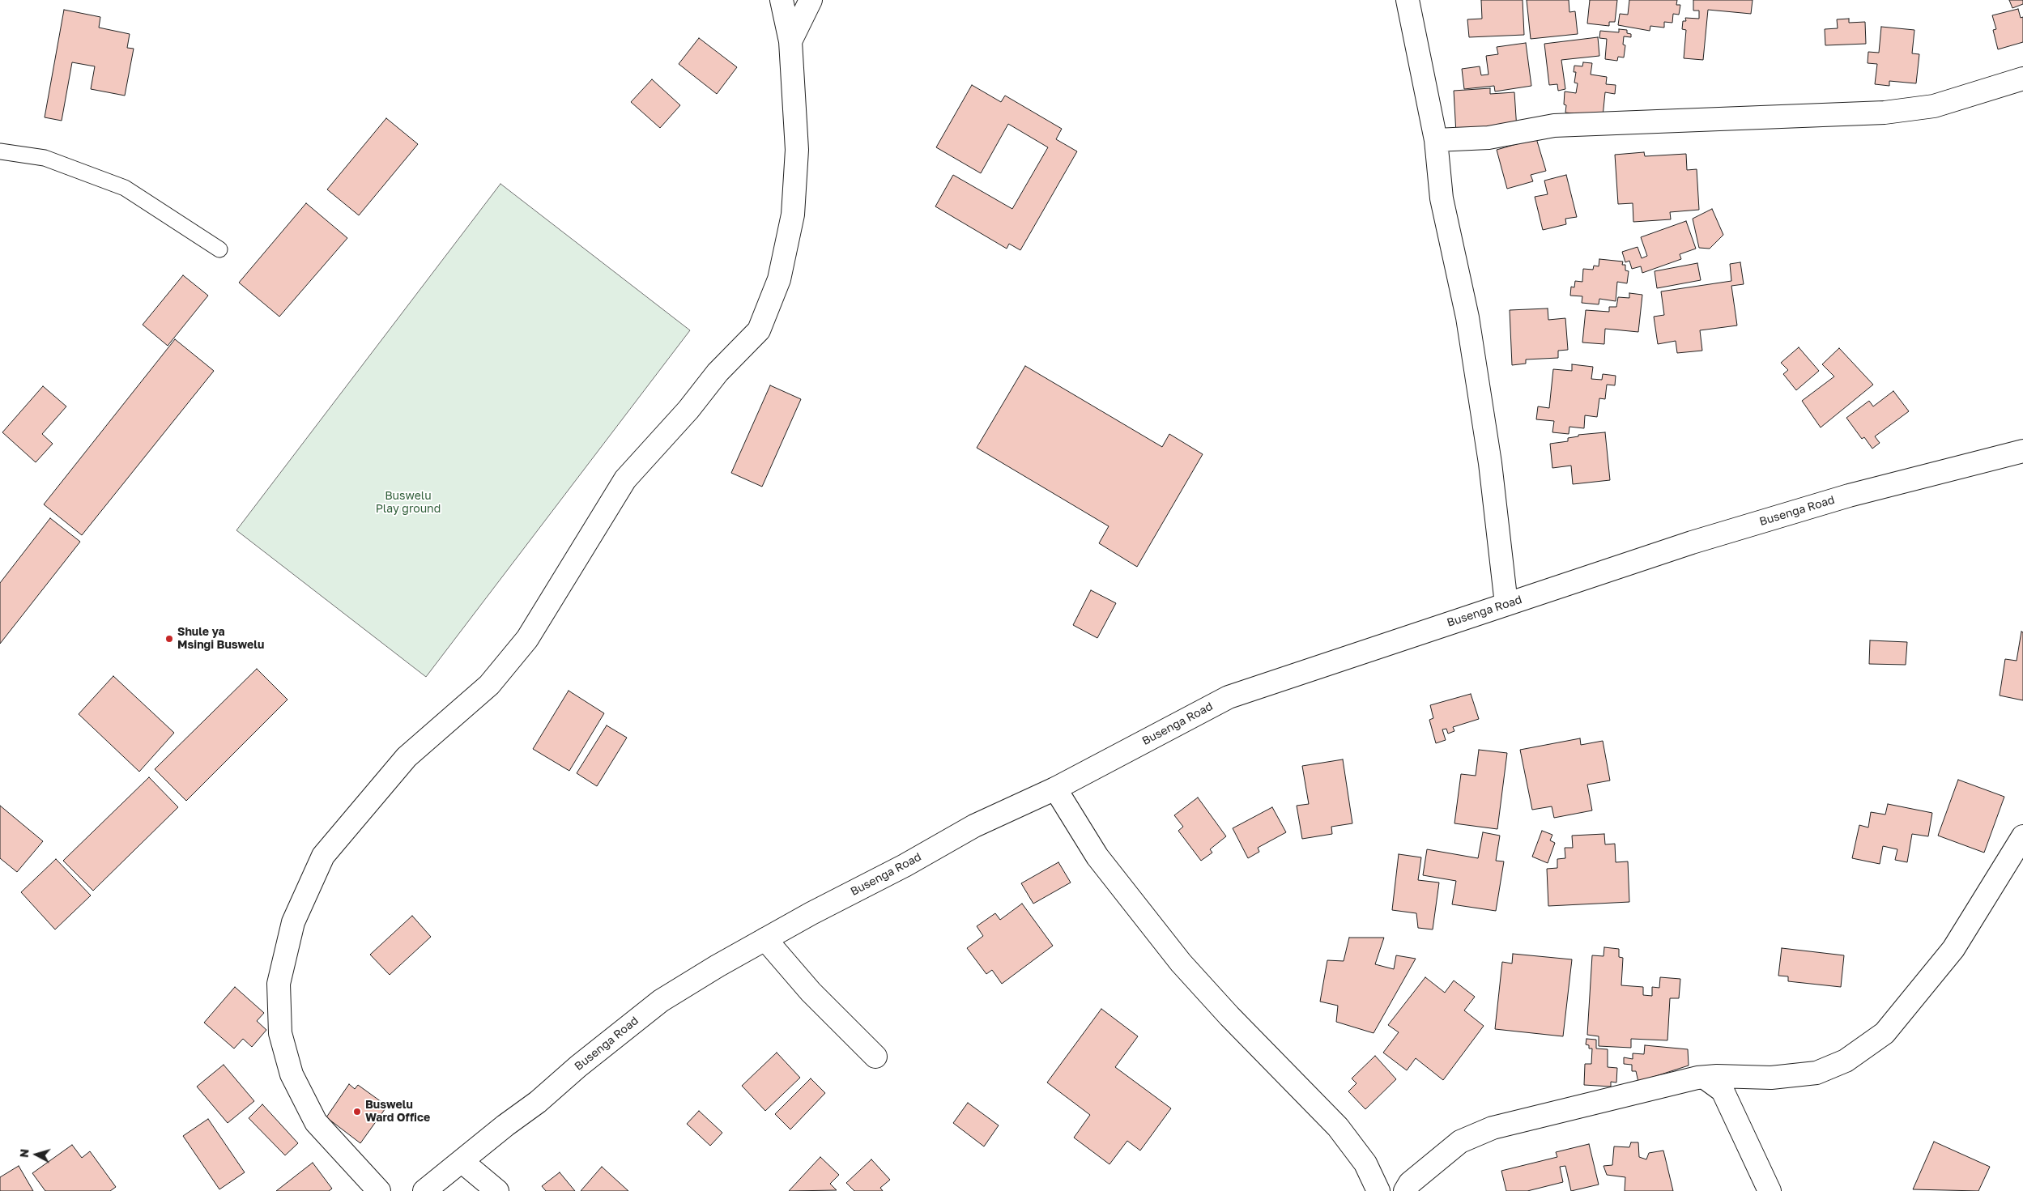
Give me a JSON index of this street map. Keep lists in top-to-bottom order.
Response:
{
  "streets": {
    "street": ["Busenga Road"]
  },
  "parks": ["Buswelu Play ground"],
  "places": ["Shule ya Msingi Buswelu", "Buswelu Ward Office"],
  "north": "left"
}
